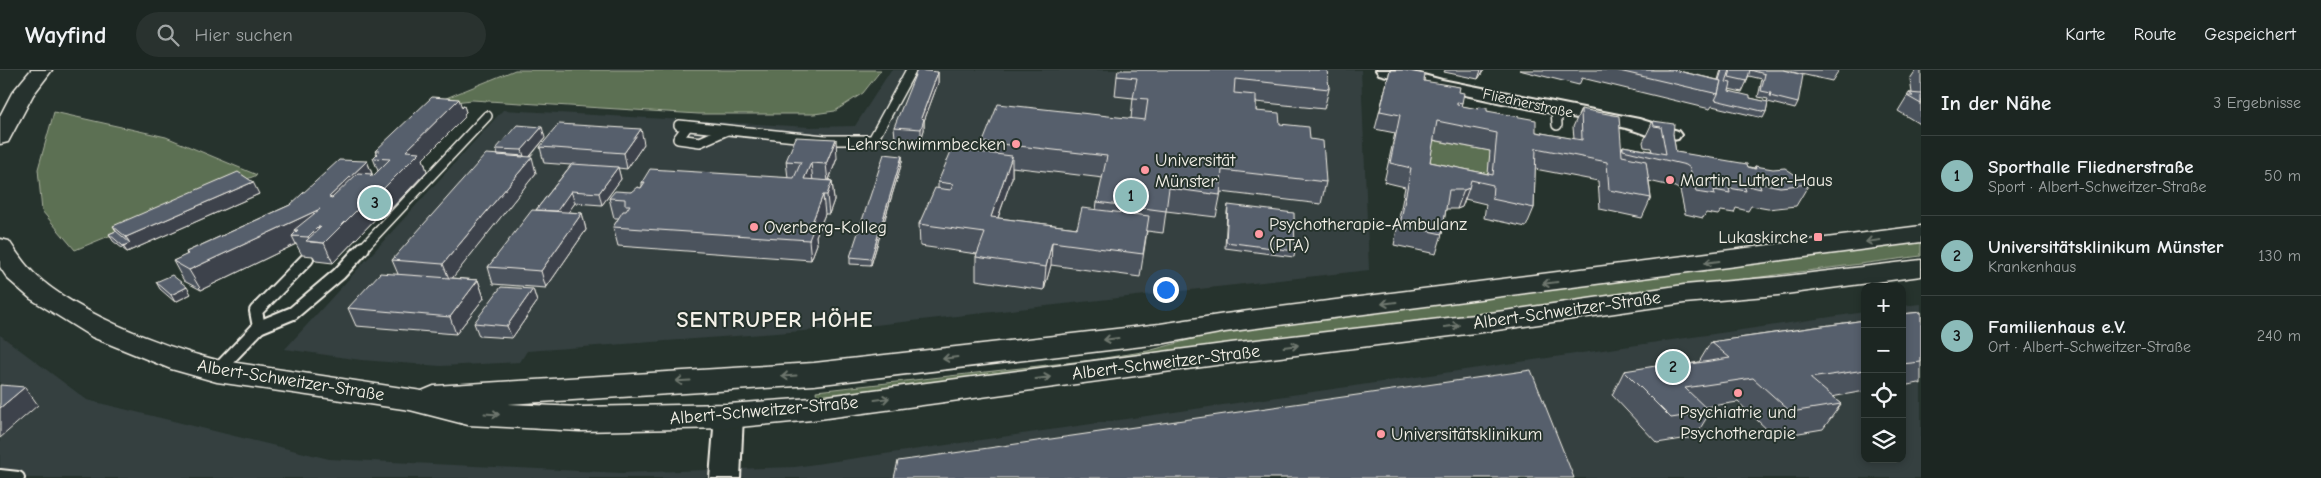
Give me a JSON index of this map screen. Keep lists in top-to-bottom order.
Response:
{
  "streets": {
    "street": ["Fliednerstraße", "Albert-Schweitzer-Straße"]
  },
  "districts": ["SENTRUPER HÖHE"],
  "places": {
    "other": [
      "Lehrschwimmbecken",
      "Universität Münster",
      "Martin-Luther-Haus",
      "Overberg-Kolleg",
      "Psychotherapie-Ambulanz (PTA)",
      "Psychiatrie und Psychotherapie",
      "Universitätsklinikum"
    ],
    "transit": ["Lukaskirche"]
  },
  "page": {
    "header": "Wayfind",
    "search": "Hier suchen",
    "nav": ["Karte", "Route", "Gespeichert"],
    "heading": ["In der Nähe", "3 Ergebnisse"],
    "list": [
      {
        "mark": "1",
        "name": "Sporthalle Fliednerstraße",
        "note": "Sport · Albert-Schweitzer-Straße",
        "value": "50 m"
      },
      {
        "mark": "2",
        "name": "Universitätsklinikum Münster",
        "note": "Krankenhaus",
        "value": "130 m"
      },
      {
        "mark": "3",
        "name": "Familienhaus e.V.",
        "note": "Ort · Albert-Schweitzer-Straße",
        "value": "240 m"
      }
    ],
    "pins": ["1", "3", "2"],
    "map_buttons": ["+", "−"]
  }
}
